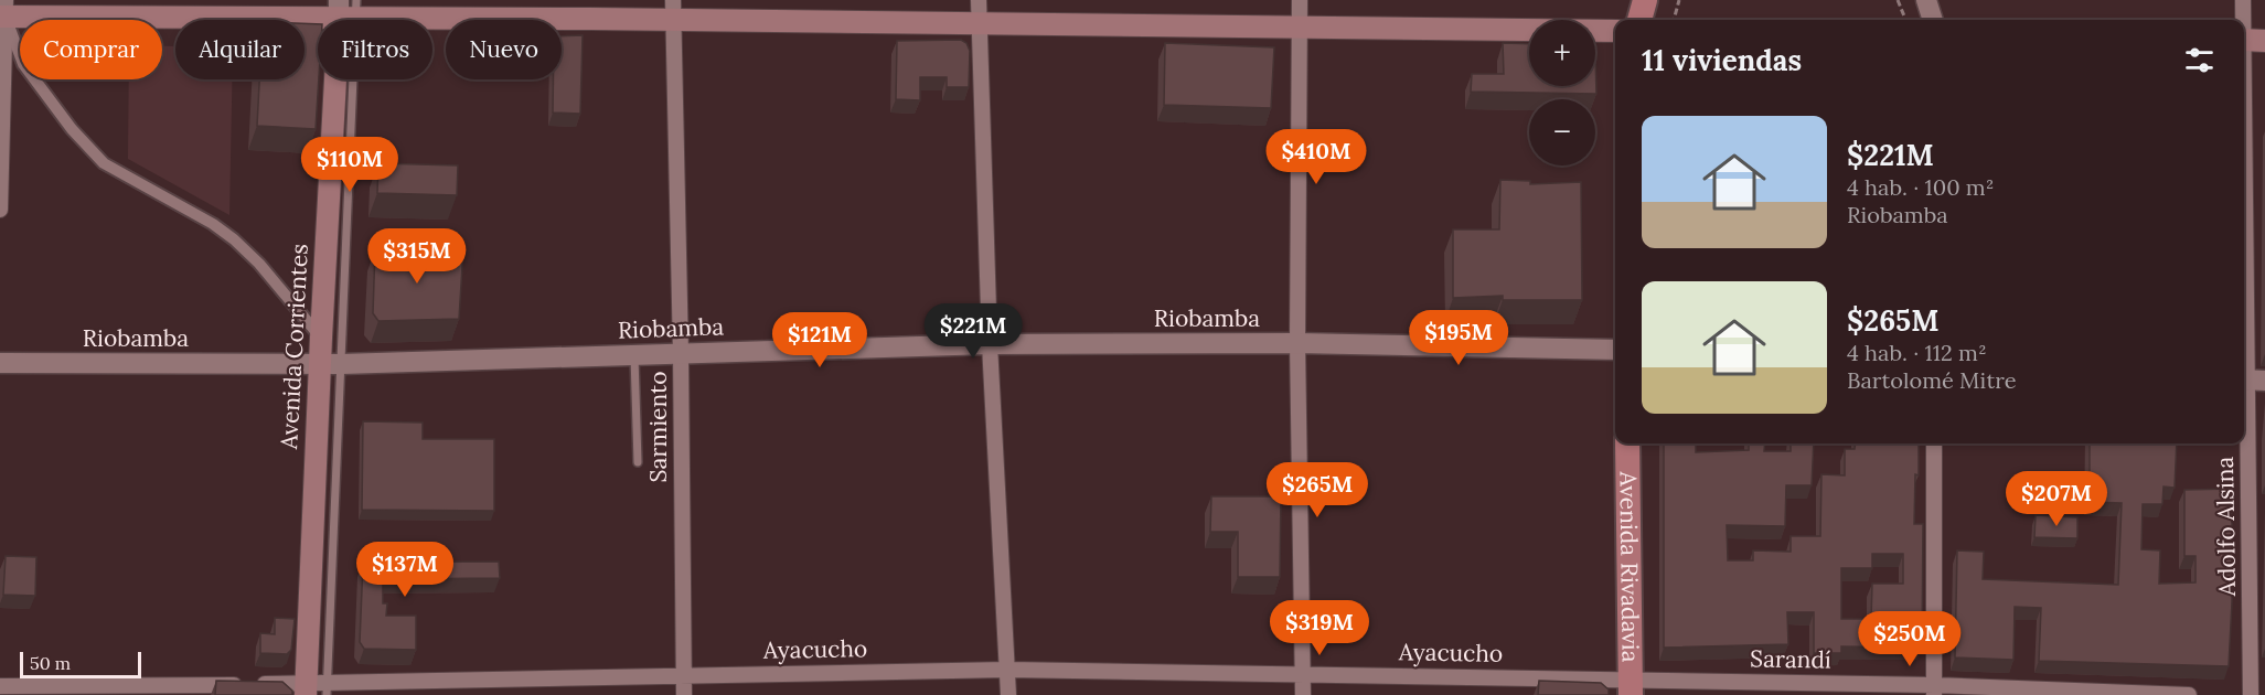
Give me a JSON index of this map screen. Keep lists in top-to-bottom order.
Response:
{
  "streets": {
    "main road": ["Avenida Corrientes", "Avenida Rivadavia"],
    "street": [
      "Riobamba",
      "Sarmiento",
      "Adolfo Alsina",
      "Ayacucho",
      "Sarandí"
    ]
  },
  "crossings": [
    ["Riobamba", "Avenida Corrientes"],
    ["Riobamba", "Sarmiento"],
    ["Avenida Corrientes", "Ayacucho"],
    ["Sarmiento", "Ayacucho"],
    ["Avenida Rivadavia", "Ayacucho"],
    ["Avenida Rivadavia", "Sarandí"],
    ["Ayacucho", "Sarandí"]
  ],
  "scale_bar": "50 m",
  "page": {
    "map_buttons": ["+", "−"],
    "chip": [
      "Comprar",
      "Alquilar",
      "Filtros",
      "Nuevo"
    ],
    "heading": "11 viviendas",
    "list": [
      {
        "name": "$221M",
        "note": "4 hab. · 100 m² · Riobamba"
      },
      {
        "name": "$265M",
        "note": "4 hab. · 112 m² · Bartolomé Mitre"
      }
    ],
    "price": [
      "$410M",
      "$110M",
      "$315M",
      "$221M",
      "$195M",
      "$121M",
      "$265M",
      "$207M",
      "$137M",
      "$319M",
      "$250M"
    ],
    "scale": "50 m"
  }
}
